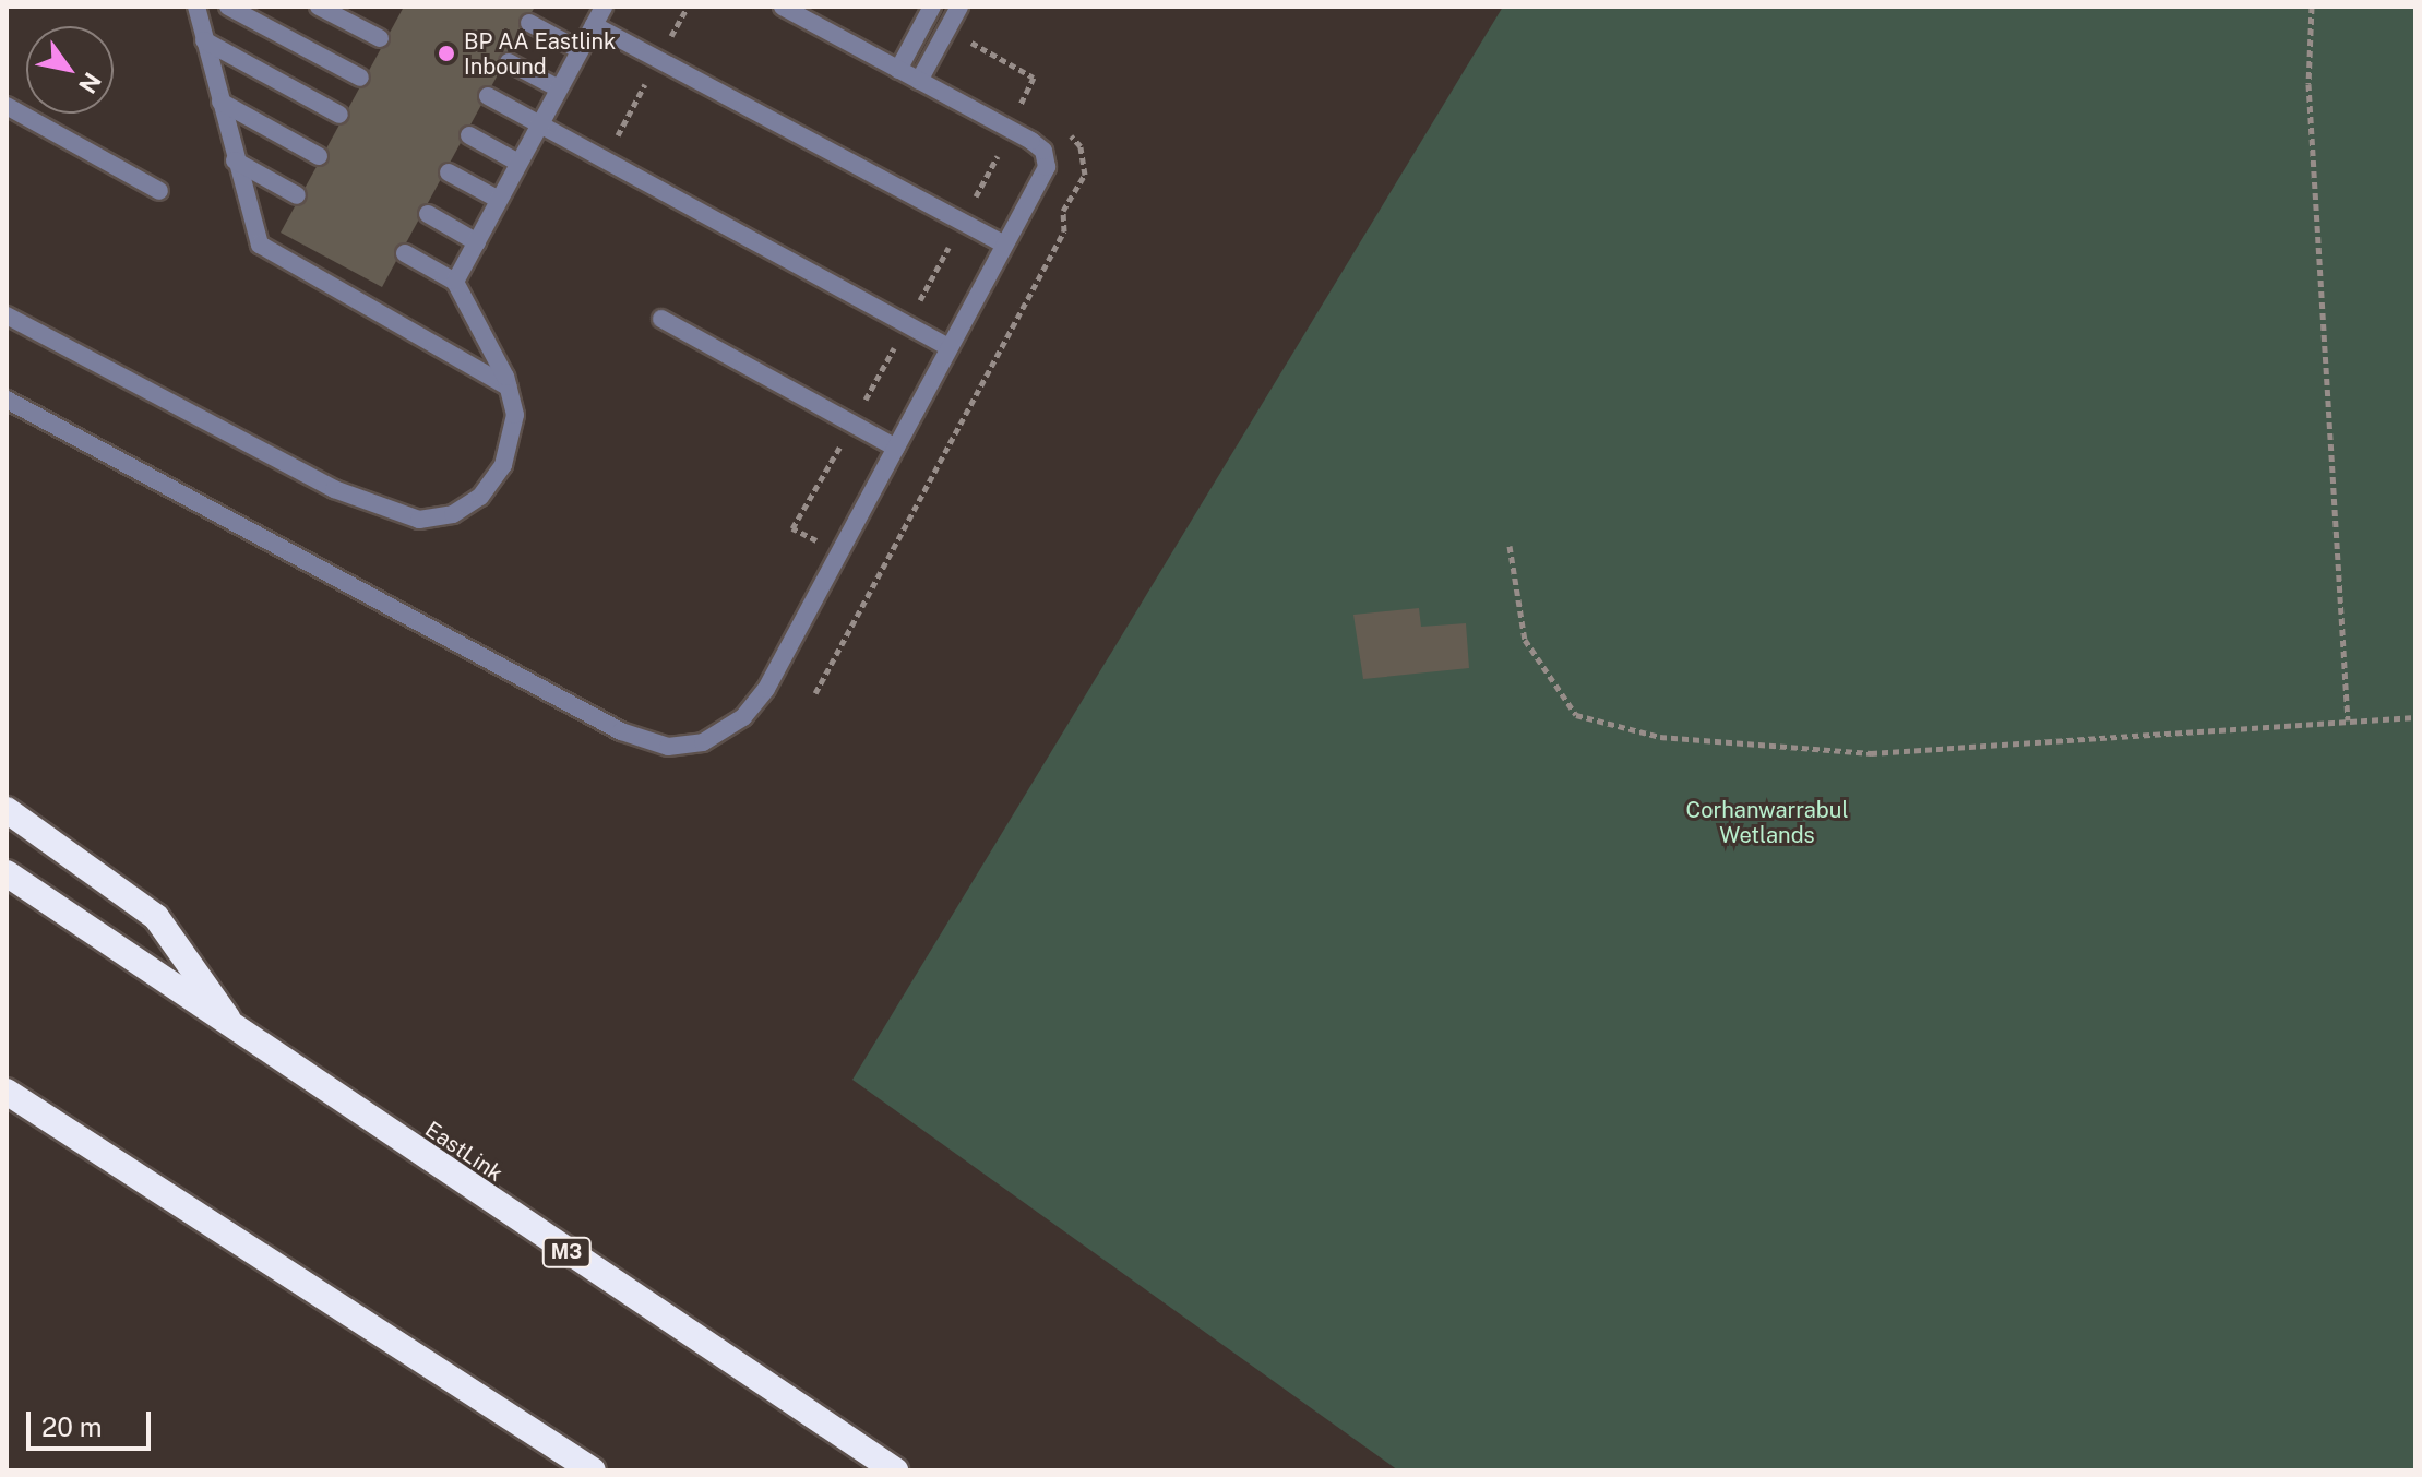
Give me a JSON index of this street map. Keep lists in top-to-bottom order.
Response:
{
  "streets": {
    "highway": ["EastLink", "M3"]
  },
  "parks": ["Corhanwarrabul Wetlands"],
  "places": ["BP AA Eastlink Inbound"],
  "scale_bar": "20 m",
  "north": "bottom right"
}
